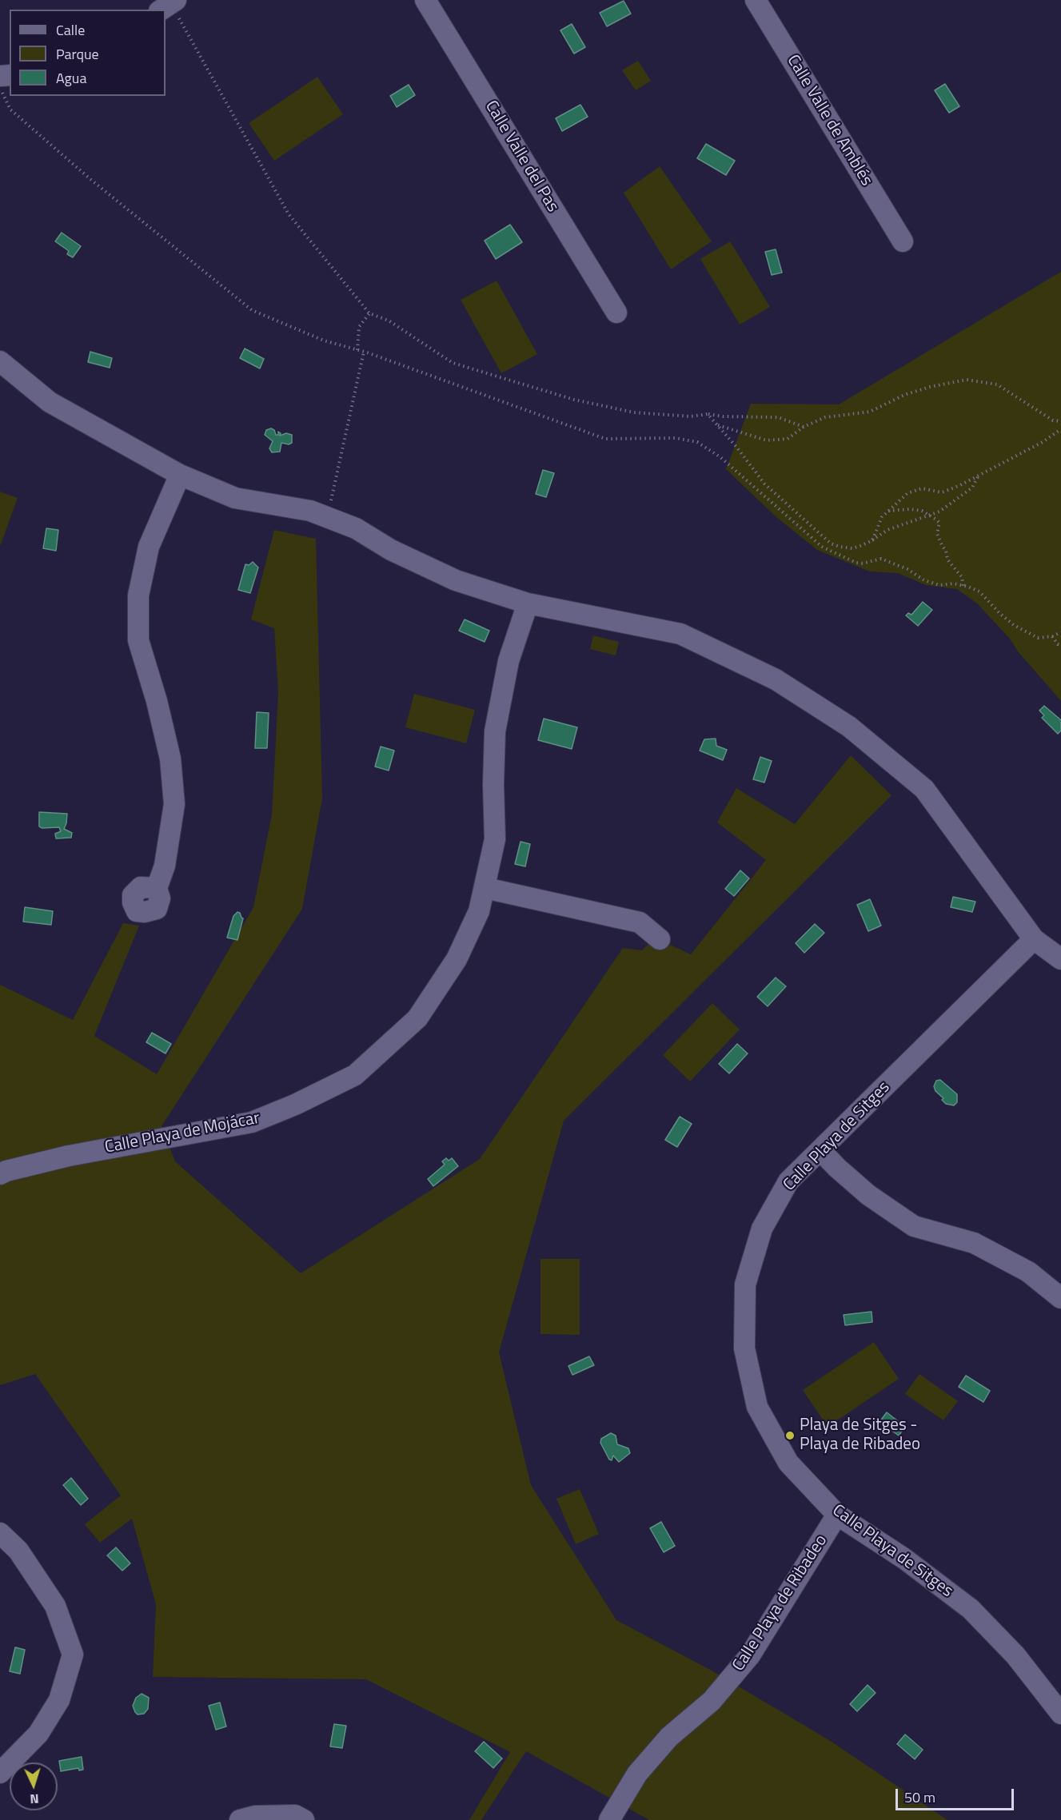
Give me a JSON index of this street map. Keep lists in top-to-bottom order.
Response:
{
  "streets": {
    "street": [
      "Calle Valle de Amblés",
      "Calle Valle del Pas",
      "Calle Playa de Mojácar",
      "Calle Playa de Sitges",
      "Calle Playa de Ribadeo"
    ]
  },
  "crossings": [
    ["Calle Playa de Sitges", "Calle Playa de Ribadeo"]
  ],
  "places": ["Playa de Sitges - Playa de Ribadeo"],
  "legend": ["Calle", "Parque", "Agua"],
  "scale_bar": "50 m",
  "north": "bottom"
}
